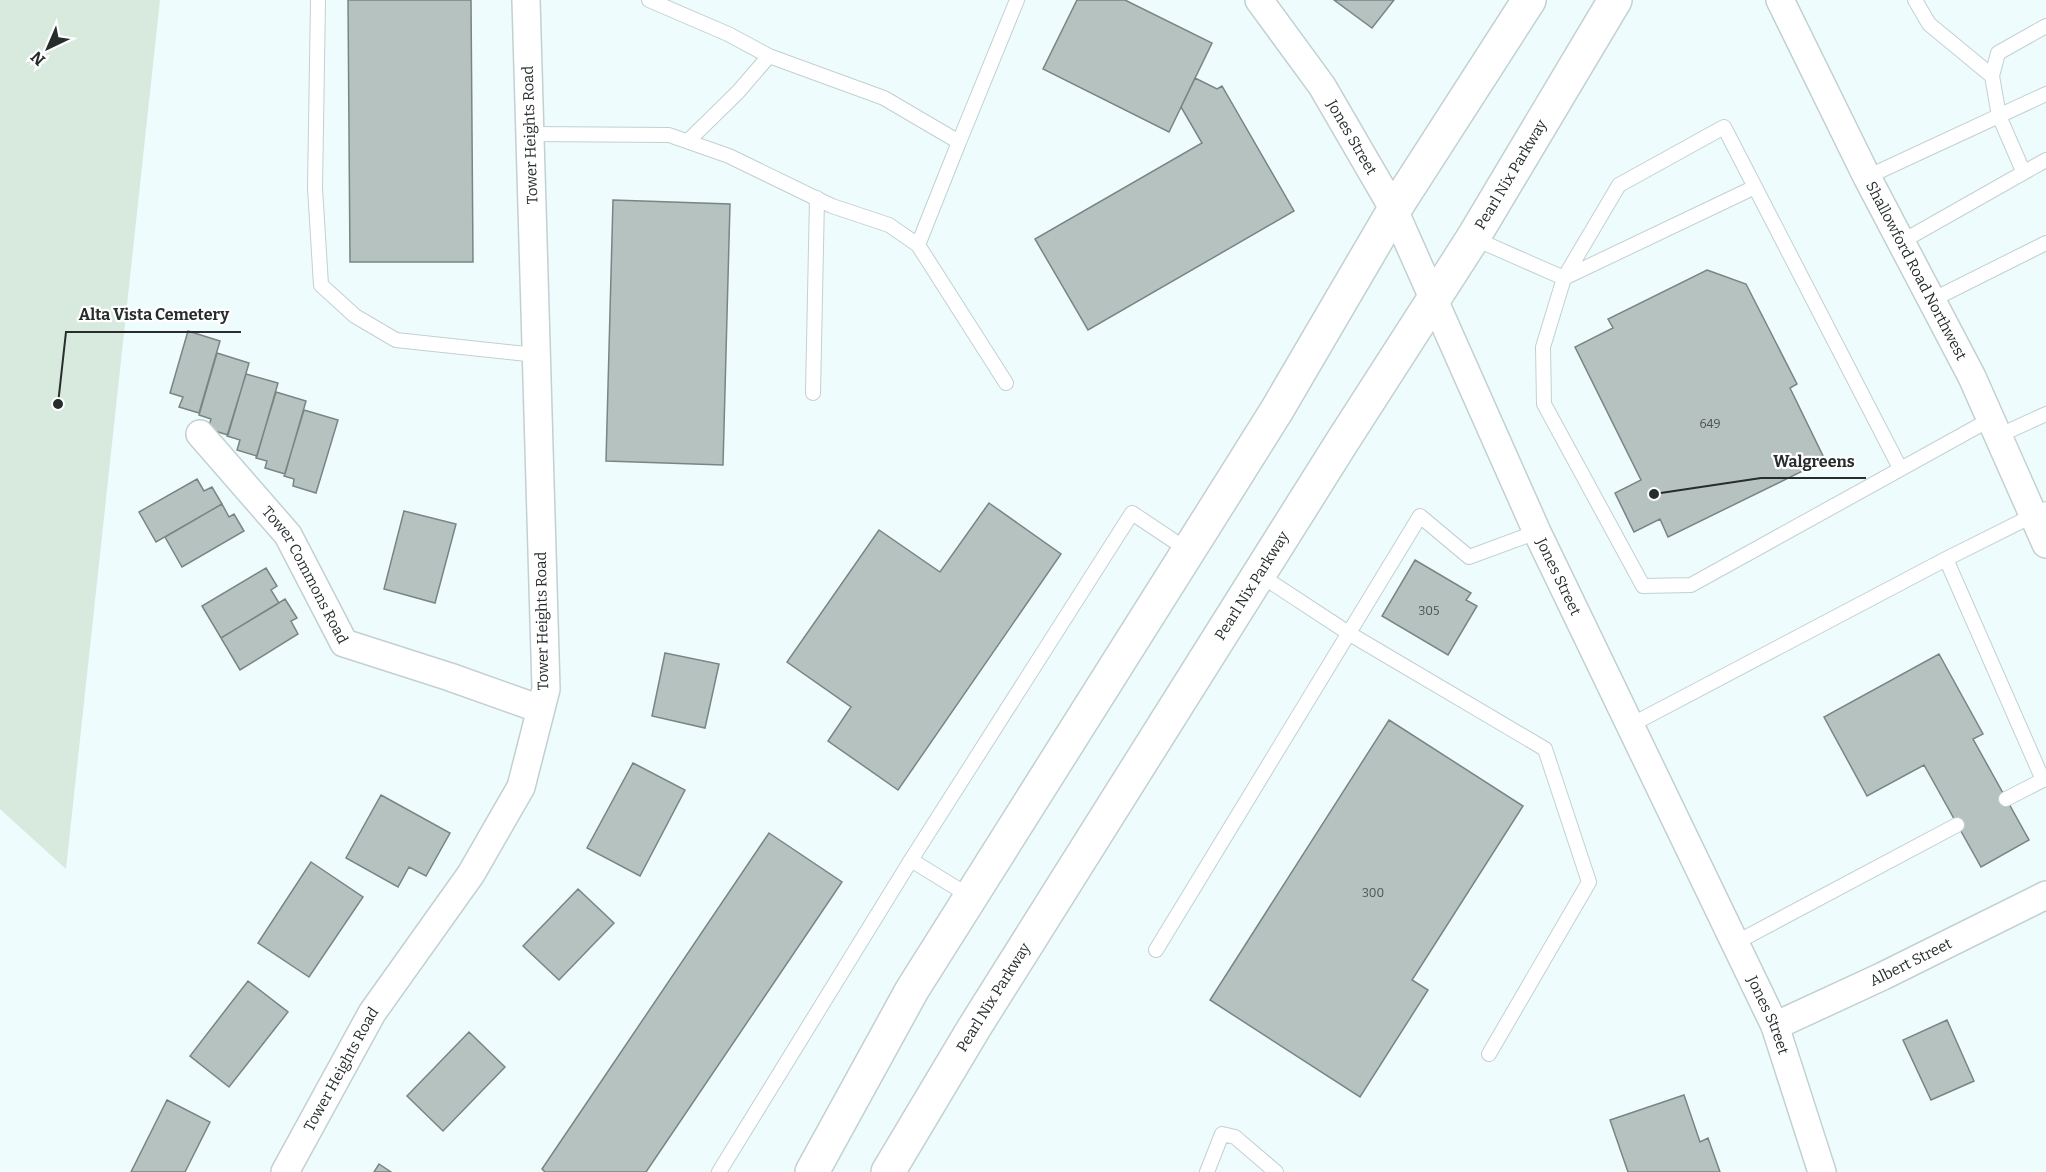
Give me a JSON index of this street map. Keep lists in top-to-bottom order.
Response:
{
  "streets": {
    "main road": ["Pearl Nix Parkway"],
    "street": [
      "Tower Heights Road",
      "Jones Street",
      "Shallowford Road Northwest",
      "Tower Commons Road",
      "Albert Street"
    ]
  },
  "crossings": [
    ["Tower Heights Road", "Tower Commons Road"],
    ["Jones Street", "Pearl Nix Parkway"],
    ["Jones Street", "Albert Street"]
  ],
  "places": ["Alta Vista Cemetery", "Walgreens"],
  "house_numbers": ["649", "305", "300"],
  "north": "bottom left"
}
